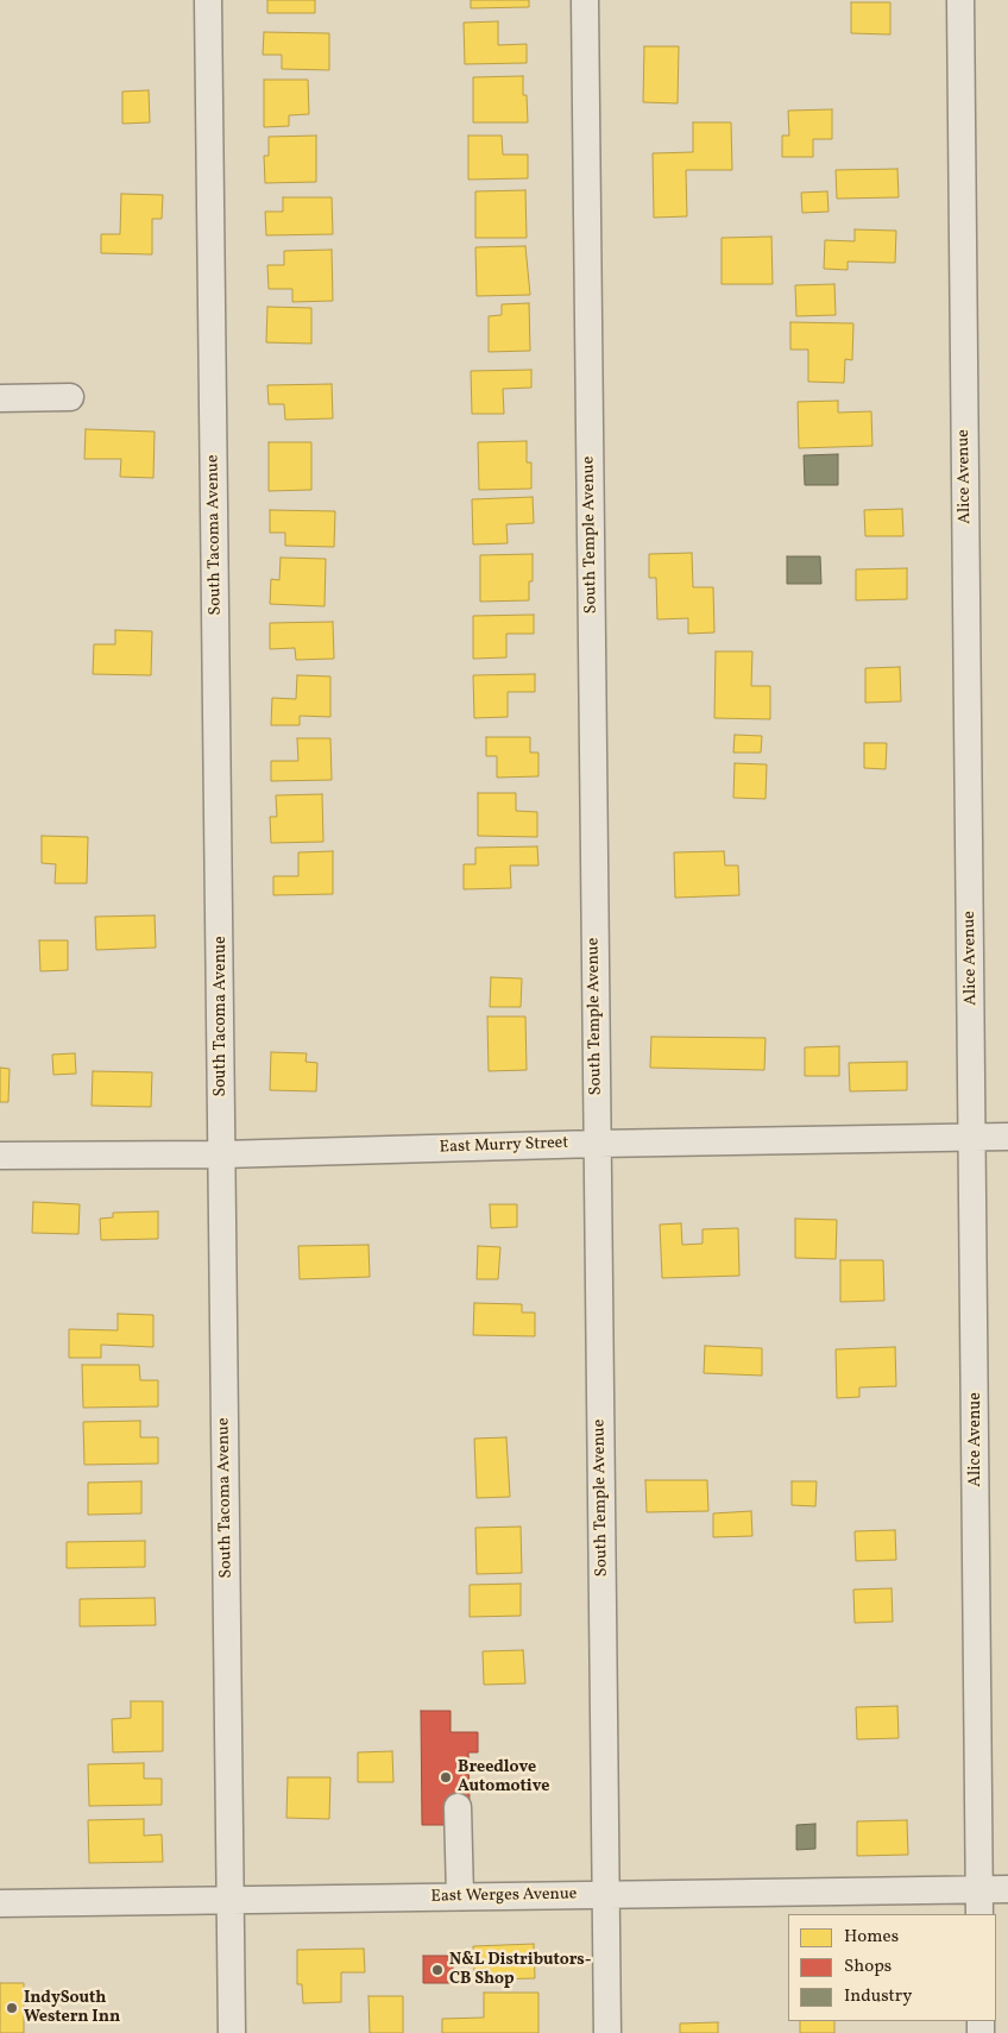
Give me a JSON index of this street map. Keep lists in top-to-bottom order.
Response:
{
  "streets": {
    "street": [
      "Alice Avenue",
      "South Tacoma Avenue",
      "South Temple Avenue",
      "East Murry Street",
      "East Werges Avenue"
    ]
  },
  "crossings": [
    ["Alice Avenue", "East Murry Street"],
    ["Alice Avenue", "East Werges Avenue"],
    ["South Tacoma Avenue", "East Murry Street"],
    ["South Tacoma Avenue", "East Werges Avenue"],
    ["South Temple Avenue", "East Murry Street"],
    ["South Temple Avenue", "East Werges Avenue"]
  ],
  "places": ["Breedlove Automotive", "N&L Distributors- CB Shop", "IndySouth Western Inn"],
  "legend": ["Homes", "Shops", "Industry"]
}
